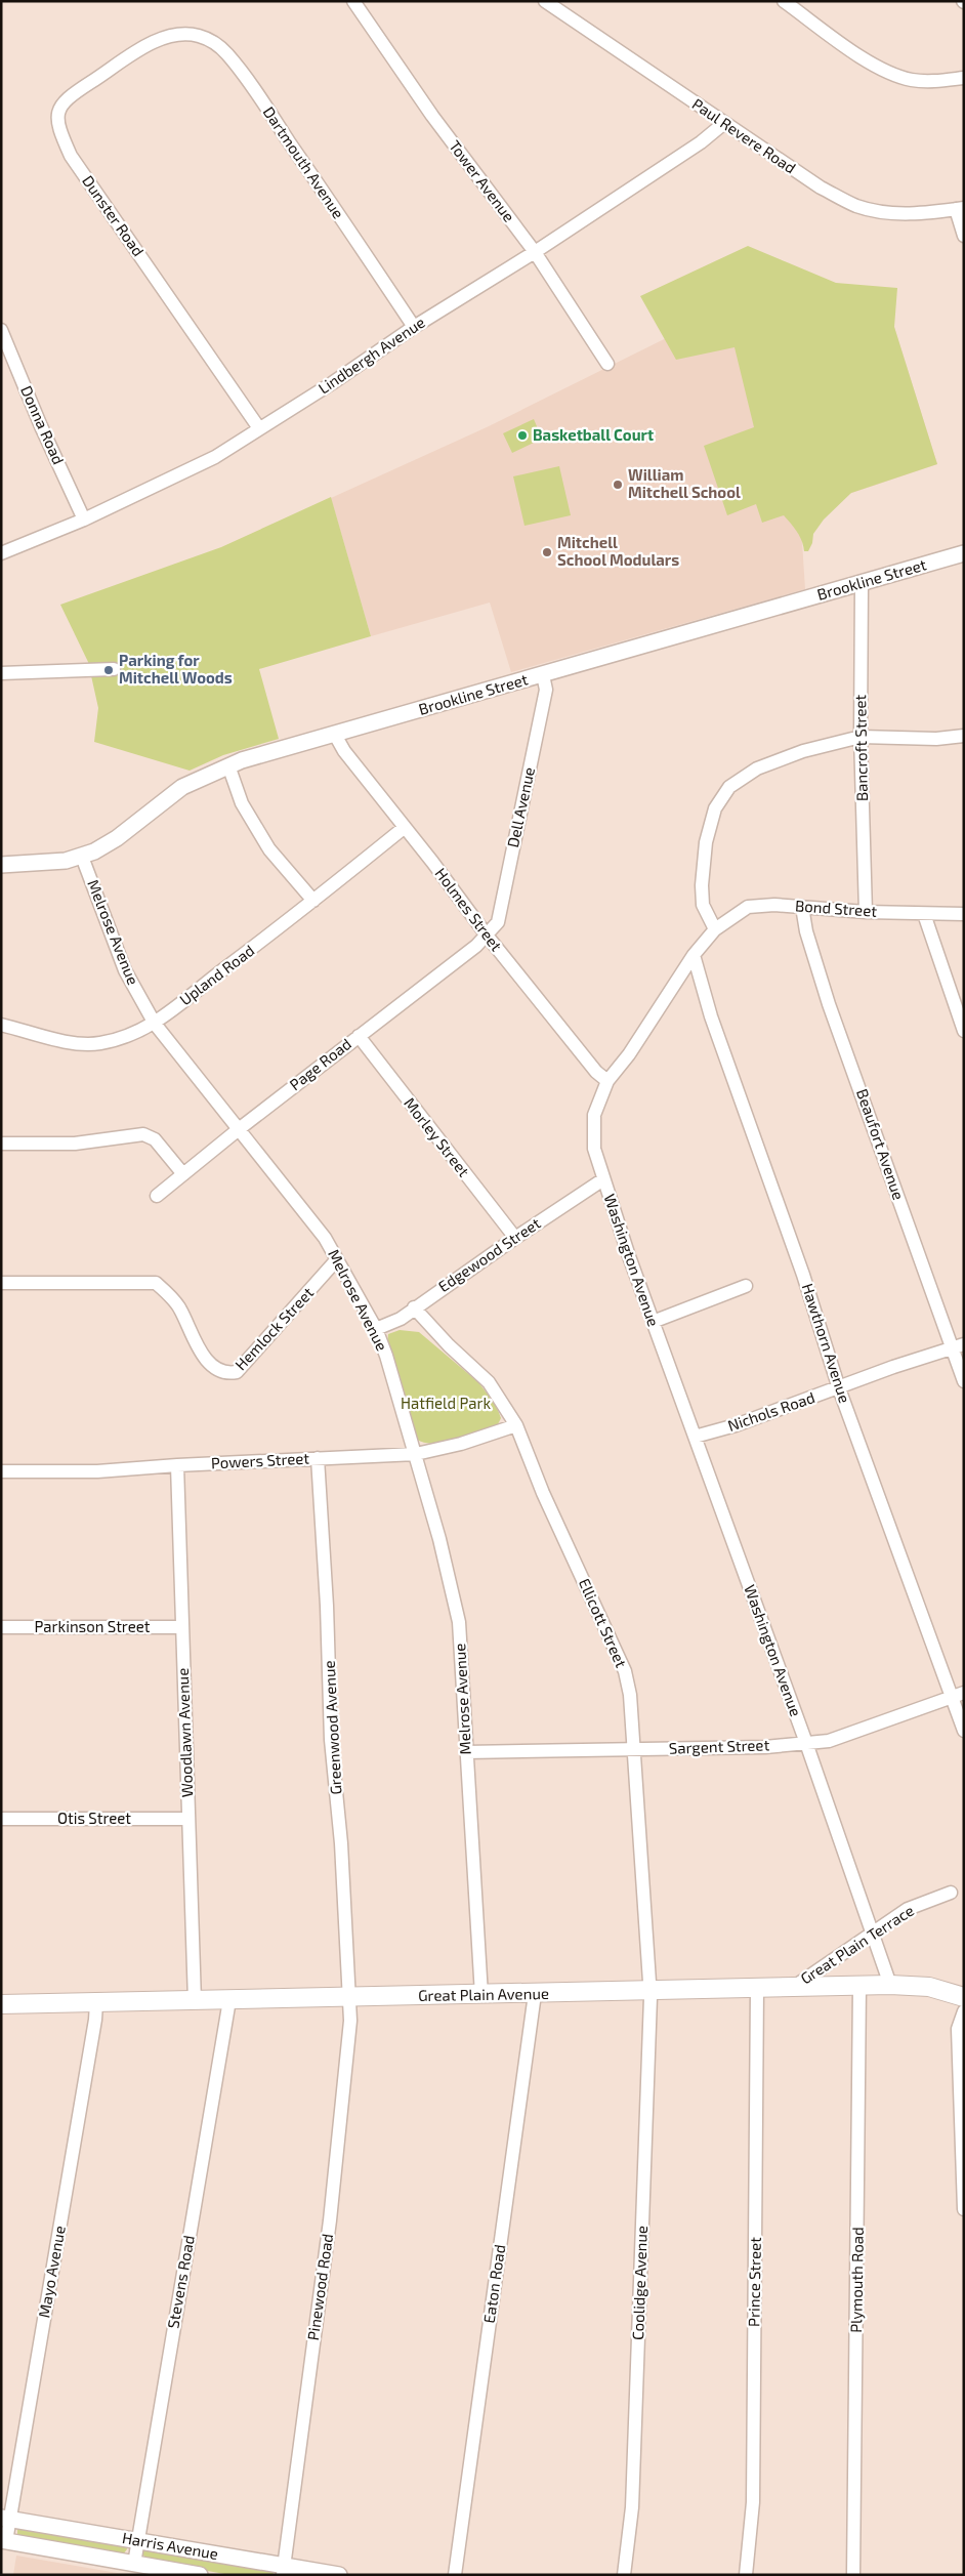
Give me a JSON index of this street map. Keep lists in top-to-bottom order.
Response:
{
  "streets": {
    "main road": ["Great Plain Avenue"],
    "street": [
      "Paul Revere Road",
      "Dartmouth Avenue",
      "Tower Avenue",
      "Dunster Road",
      "Lindbergh Avenue",
      "Donna Road",
      "Brookline Street",
      "Bancroft Street",
      "Dell Avenue",
      "Bond Street",
      "Holmes Street",
      "Melrose Avenue",
      "Upland Road",
      "Page Road",
      "Morley Street",
      "Beaufort Avenue",
      "Edgewood Street",
      "Washington Avenue",
      "Hemlock Street",
      "Hawthorn Avenue",
      "Nichols Road",
      "Powers Street",
      "Ellicott Street",
      "Parkinson Street",
      "Greenwood Avenue",
      "Woodlawn Avenue",
      "Sargent Street",
      "Otis Street",
      "Great Plain Terrace",
      "Mayo Avenue",
      "Plymouth Road",
      "Stevens Road",
      "Prince Street",
      "Coolidge Avenue",
      "Eaton Road",
      "Pinewood Road",
      "Harris Avenue"
    ]
  },
  "crossings": [
    ["Paul Revere Road", "Lindbergh Avenue"],
    ["Dartmouth Avenue", "Dunster Road"],
    ["Dartmouth Avenue", "Lindbergh Avenue"],
    ["Tower Avenue", "Lindbergh Avenue"],
    ["Dunster Road", "Lindbergh Avenue"],
    ["Lindbergh Avenue", "Donna Road"],
    ["Brookline Street", "Bancroft Street"],
    ["Brookline Street", "Dell Avenue"],
    ["Brookline Street", "Holmes Street"],
    ["Brookline Street", "Melrose Avenue"],
    ["Bancroft Street", "Bond Street"],
    ["Dell Avenue", "Holmes Street"],
    ["Dell Avenue", "Page Road"],
    ["Bond Street", "Beaufort Avenue"],
    ["Bond Street", "Washington Avenue"],
    ["Holmes Street", "Upland Road"],
    ["Holmes Street", "Page Road"],
    ["Holmes Street", "Washington Avenue"],
    ["Melrose Avenue", "Upland Road"],
    ["Melrose Avenue", "Page Road"],
    ["Melrose Avenue", "Edgewood Street"],
    ["Melrose Avenue", "Hemlock Street"],
    ["Melrose Avenue", "Powers Street"],
    ["Melrose Avenue", "Sargent Street"],
    ["Melrose Avenue", "Great Plain Avenue"],
    ["Page Road", "Morley Street"],
    ["Morley Street", "Edgewood Street"],
    ["Beaufort Avenue", "Nichols Road"],
    ["Edgewood Street", "Washington Avenue"],
    ["Edgewood Street", "Ellicott Street"],
    ["Washington Avenue", "Hawthorn Avenue"],
    ["Washington Avenue", "Nichols Road"],
    ["Washington Avenue", "Sargent Street"],
    ["Washington Avenue", "Great Plain Terrace"],
    ["Washington Avenue", "Great Plain Avenue"],
    ["Hawthorn Avenue", "Nichols Road"],
    ["Hawthorn Avenue", "Sargent Street"],
    ["Powers Street", "Ellicott Street"],
    ["Powers Street", "Greenwood Avenue"],
    ["Powers Street", "Woodlawn Avenue"],
    ["Ellicott Street", "Sargent Street"],
    ["Ellicott Street", "Great Plain Avenue"],
    ["Ellicott Street", "Coolidge Avenue"],
    ["Parkinson Street", "Woodlawn Avenue"],
    ["Greenwood Avenue", "Great Plain Avenue"],
    ["Greenwood Avenue", "Pinewood Road"],
    ["Woodlawn Avenue", "Otis Street"],
    ["Woodlawn Avenue", "Great Plain Avenue"],
    ["Great Plain Terrace", "Great Plain Avenue"],
    ["Great Plain Avenue", "Mayo Avenue"],
    ["Great Plain Avenue", "Plymouth Road"],
    ["Great Plain Avenue", "Stevens Road"],
    ["Great Plain Avenue", "Prince Street"],
    ["Great Plain Avenue", "Coolidge Avenue"],
    ["Great Plain Avenue", "Eaton Road"],
    ["Great Plain Avenue", "Pinewood Road"],
    ["Mayo Avenue", "Harris Avenue"],
    ["Stevens Road", "Harris Avenue"],
    ["Pinewood Road", "Harris Avenue"]
  ],
  "parks": ["Hatfield Park"],
  "places": [
    "Basketball Court",
    "William Mitchell School",
    "Mitchell School Modulars",
    "Parking for Mitchell Woods"
  ]
}
